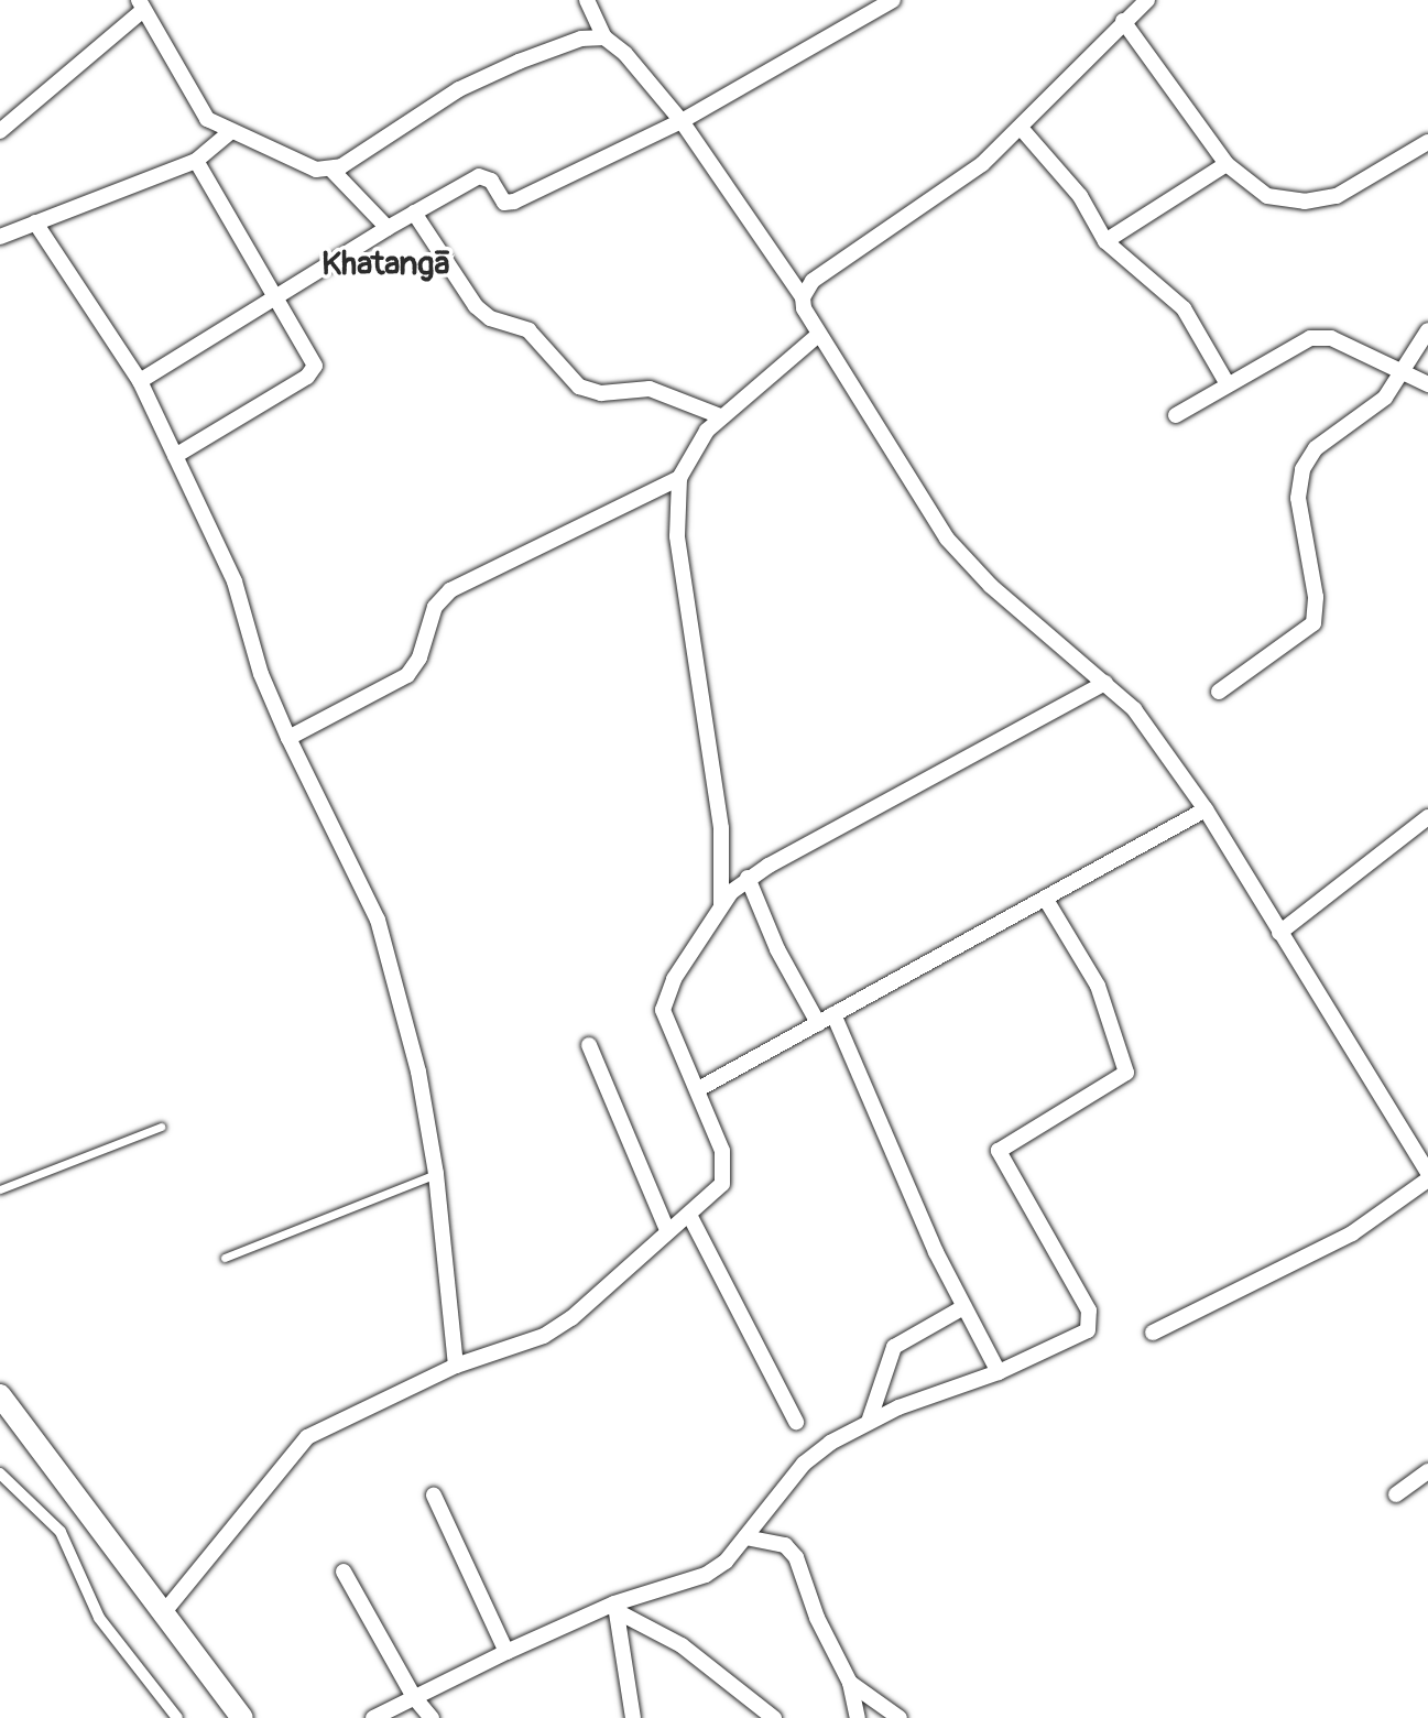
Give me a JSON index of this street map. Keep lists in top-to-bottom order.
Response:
{
  "districts": ["Khatangā"]
}
